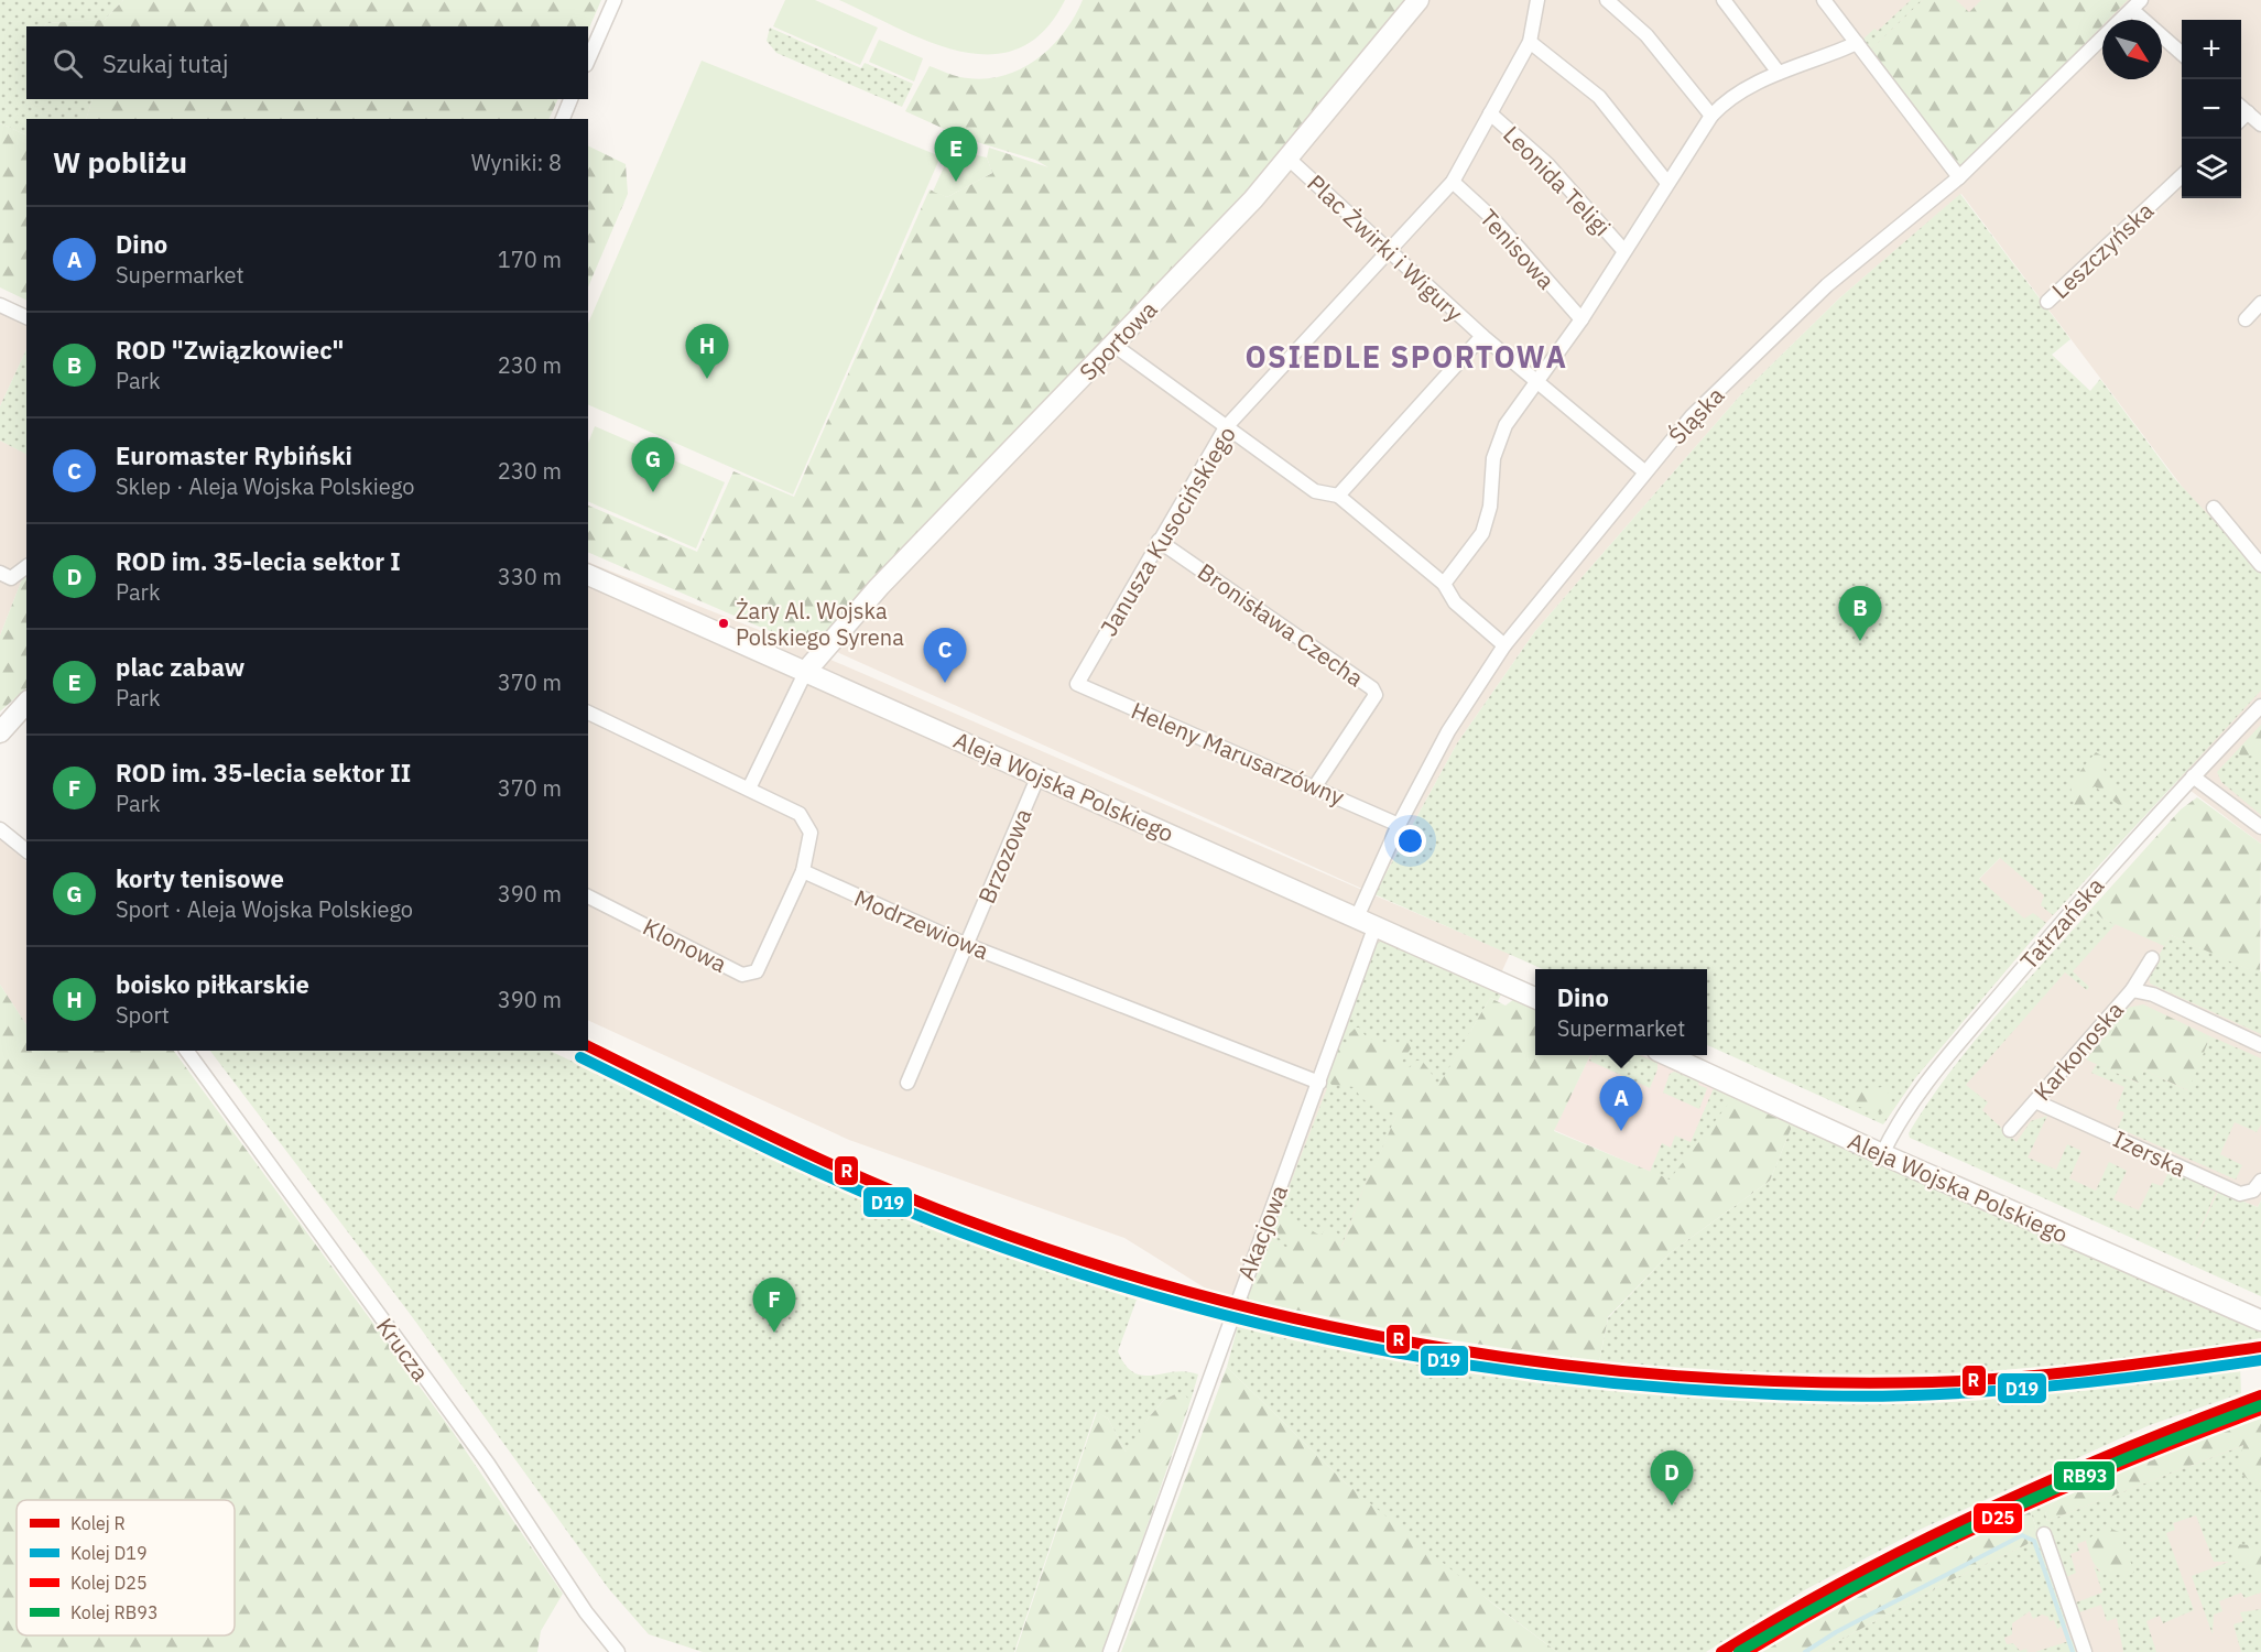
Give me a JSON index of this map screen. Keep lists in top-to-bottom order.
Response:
{
  "streets": {
    "street": [
      "Leonida Teligi",
      "Plac Żwirki i Wigury",
      "Tenisowa",
      "Leszczyńska",
      "Sportowa",
      "Śląska",
      "Janusza Kusocińskiego",
      "Bronisława Czecha",
      "Heleny Marusarzówny",
      "Aleja Wojska Polskiego",
      "Brzozowa",
      "Tatrzańska",
      "Modrzewiowa",
      "Klonowa",
      "Karkonoska",
      "Izerska",
      "Akacjowa",
      "Krucza"
    ]
  },
  "crossings": [
    ["Leonida Teligi", "Janusza Kusocińskiego"],
    ["Plac Żwirki i Wigury", "Sportowa"],
    ["Plac Żwirki i Wigury", "Śląska"],
    ["Plac Żwirki i Wigury", "Janusza Kusocińskiego"],
    ["Tenisowa", "Janusza Kusocińskiego"],
    ["Sportowa", "Aleja Wojska Polskiego"],
    ["Śląska", "Heleny Marusarzówny"],
    ["Śląska", "Aleja Wojska Polskiego"],
    ["Śląska", "Akacjowa"],
    ["Janusza Kusocińskiego", "Bronisława Czecha"],
    ["Janusza Kusocińskiego", "Heleny Marusarzówny"],
    ["Bronisława Czecha", "Heleny Marusarzówny"],
    ["Aleja Wojska Polskiego", "Brzozowa"],
    ["Aleja Wojska Polskiego", "Tatrzańska"],
    ["Aleja Wojska Polskiego", "Akacjowa"],
    ["Brzozowa", "Modrzewiowa"],
    ["Modrzewiowa", "Klonowa"],
    ["Modrzewiowa", "Akacjowa"],
    ["Karkonoska", "Izerska"]
  ],
  "districts": ["OSIEDLE SPORTOWA"],
  "places": ["Żary Al. Wojska Polskiego Syrena"],
  "lines": [
    "rail line R",
    "rail line D19",
    "rail line RB93",
    "rail line D25"
  ],
  "legend": [
    "Kolej R",
    "Kolej D19",
    "Kolej D25",
    "Kolej RB93"
  ],
  "north": "bottom right",
  "page": {
    "map_buttons": ["+", "−"],
    "search": "Szukaj tutaj",
    "heading": ["W pobliżu", "Wyniki: 8"],
    "pins": [
      "E",
      "H",
      "G",
      "B",
      "C",
      "A",
      "F",
      "D"
    ],
    "list": [
      {
        "mark": "A",
        "name": "Dino",
        "note": "Supermarket",
        "value": "170 m"
      },
      {
        "mark": "B",
        "name": "ROD \"Związkowiec\"",
        "note": "Park",
        "value": "230 m"
      },
      {
        "mark": "C",
        "name": "Euromaster Rybiński",
        "note": "Sklep · Aleja Wojska Polskiego",
        "value": "230 m"
      },
      {
        "mark": "D",
        "name": "ROD im. 35-lecia sektor I",
        "note": "Park",
        "value": "330 m"
      },
      {
        "mark": "E",
        "name": "plac zabaw",
        "note": "Park",
        "value": "370 m"
      },
      {
        "mark": "F",
        "name": "ROD im. 35-lecia sektor II",
        "note": "Park",
        "value": "370 m"
      },
      {
        "mark": "G",
        "name": "korty tenisowe",
        "note": "Sport · Aleja Wojska Polskiego",
        "value": "390 m"
      },
      {
        "mark": "H",
        "name": "boisko piłkarskie",
        "note": "Sport",
        "value": "390 m"
      }
    ],
    "popup": ["Dino", "Supermarket"]
  }
}
